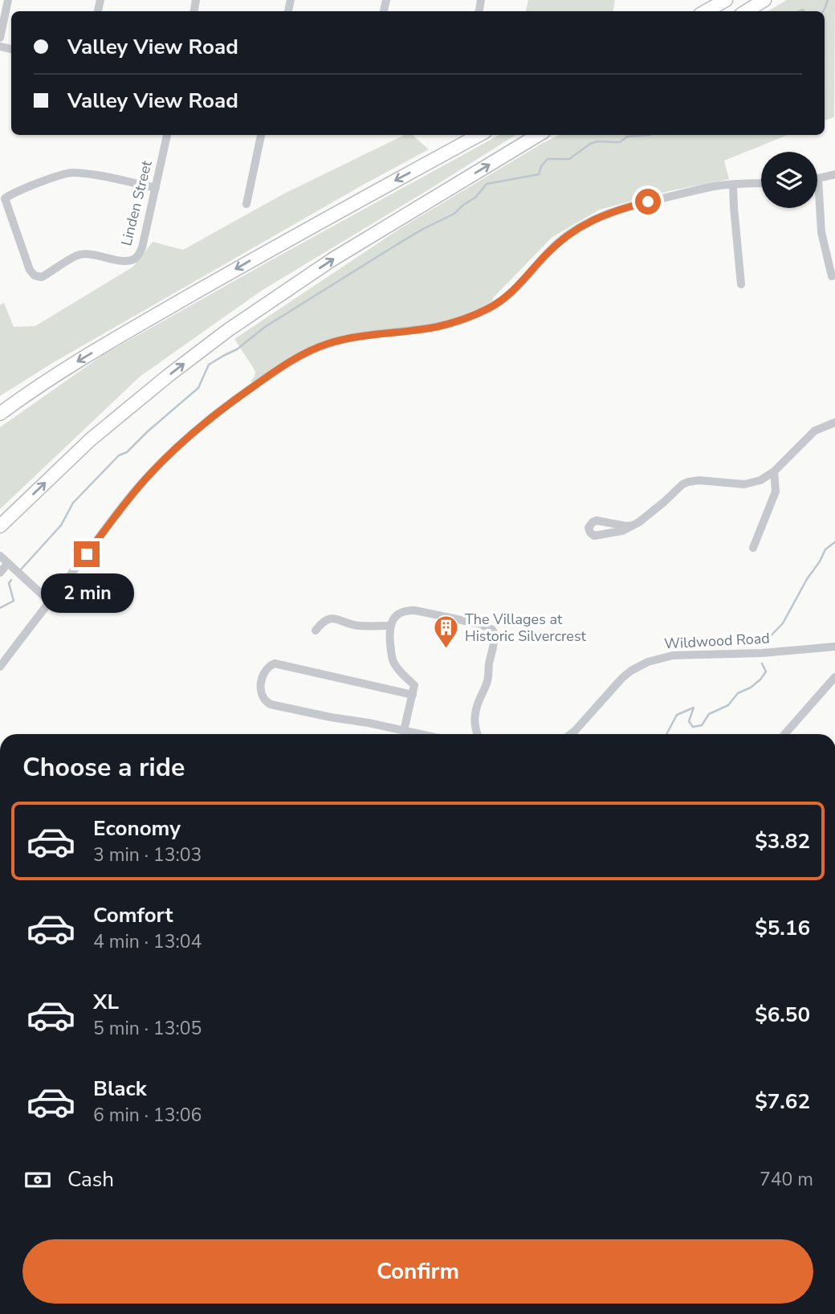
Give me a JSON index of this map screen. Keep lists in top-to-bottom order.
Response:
{
  "streets": {
    "street": ["Linden Street", "Wildwood Road"]
  },
  "places": {
    "building": ["The Villages at Historic Silvercrest"]
  },
  "page": {
    "banner": ["Valley View Road", "Valley View Road"],
    "bubble": "2 min",
    "heading": "Choose a ride",
    "list": [
      {
        "name": "Economy",
        "note": "3 min · 13:03",
        "value": "$3.82"
      },
      {
        "name": "Comfort",
        "note": "4 min · 13:04",
        "value": "$5.16"
      },
      {
        "name": "XL",
        "note": "5 min · 13:05",
        "value": "$6.50"
      },
      {
        "name": "Black",
        "note": "6 min · 13:06",
        "value": "$7.62"
      }
    ],
    "pay": ["Cash", "740 m"],
    "buttons": "Confirm"
  }
}
